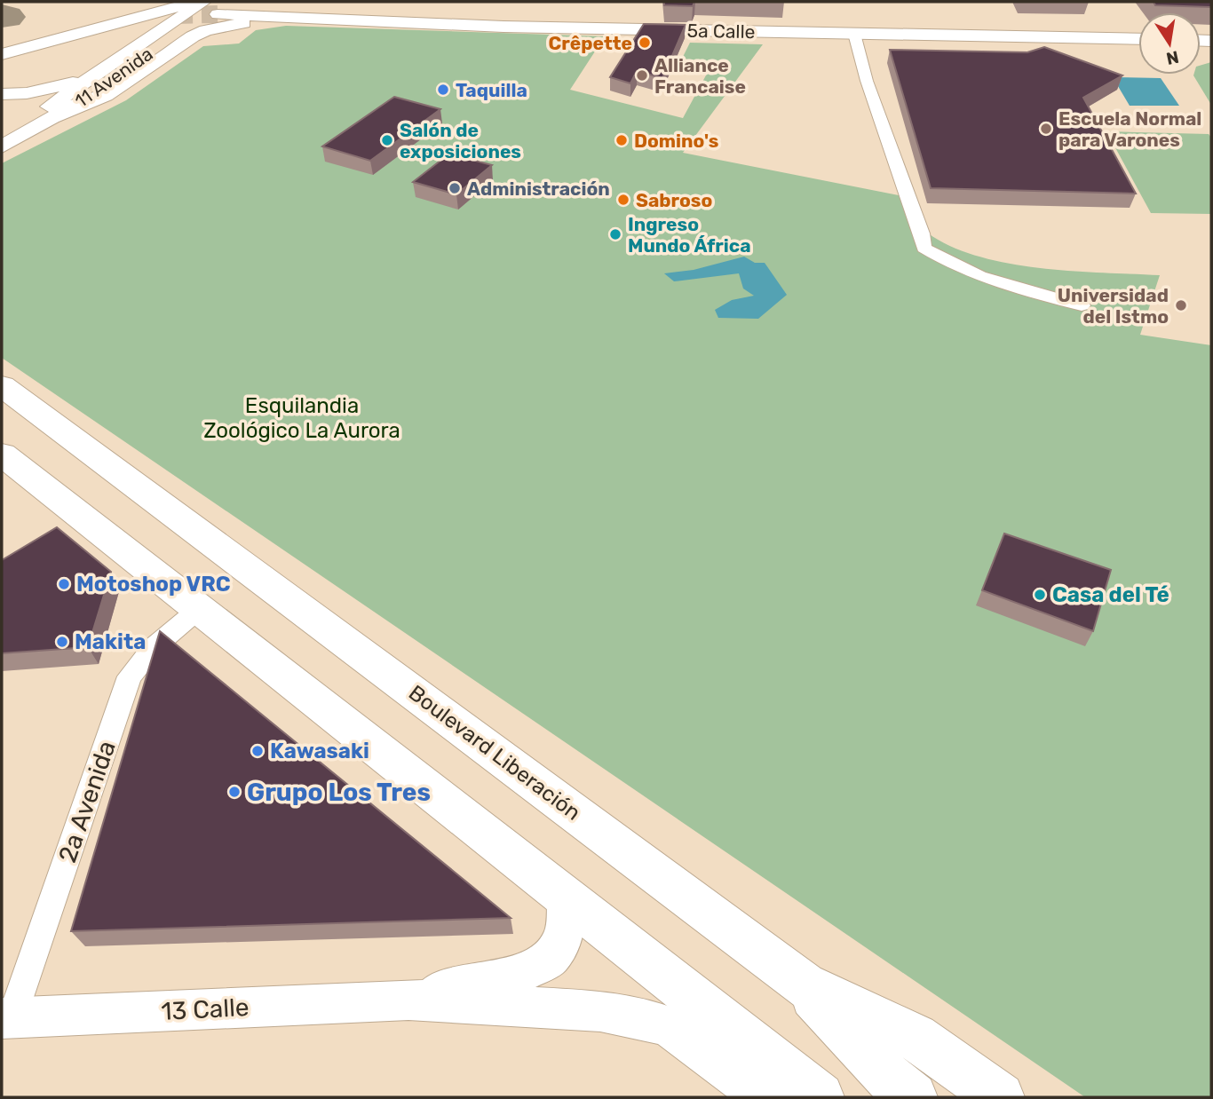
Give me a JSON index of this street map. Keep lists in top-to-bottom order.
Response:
{
  "streets": {
    "highway": ["Boulevard Liberación"],
    "main road": ["5a Calle", "11 Avenida", "13 Calle"],
    "street": ["2a Avenida"]
  },
  "crossings": [
    ["5a Calle", "11 Avenida"],
    ["2a Avenida", "13 Calle"]
  ],
  "parks": ["Esquilandia Zoológico La Aurora"],
  "places": [
    "Crêpette",
    "Alliance Francaise",
    "Taquilla",
    "Escuela Normal para Varones",
    "Salón de exposiciones",
    "Domino's",
    "Administración",
    "Sabroso",
    "Ingreso Mundo África",
    "Universidad del Istmo",
    "Motoshop VRC",
    "Casa del Té",
    "Makita",
    "Kawasaki",
    "Grupo Los Tres"
  ],
  "north": "bottom"
}
